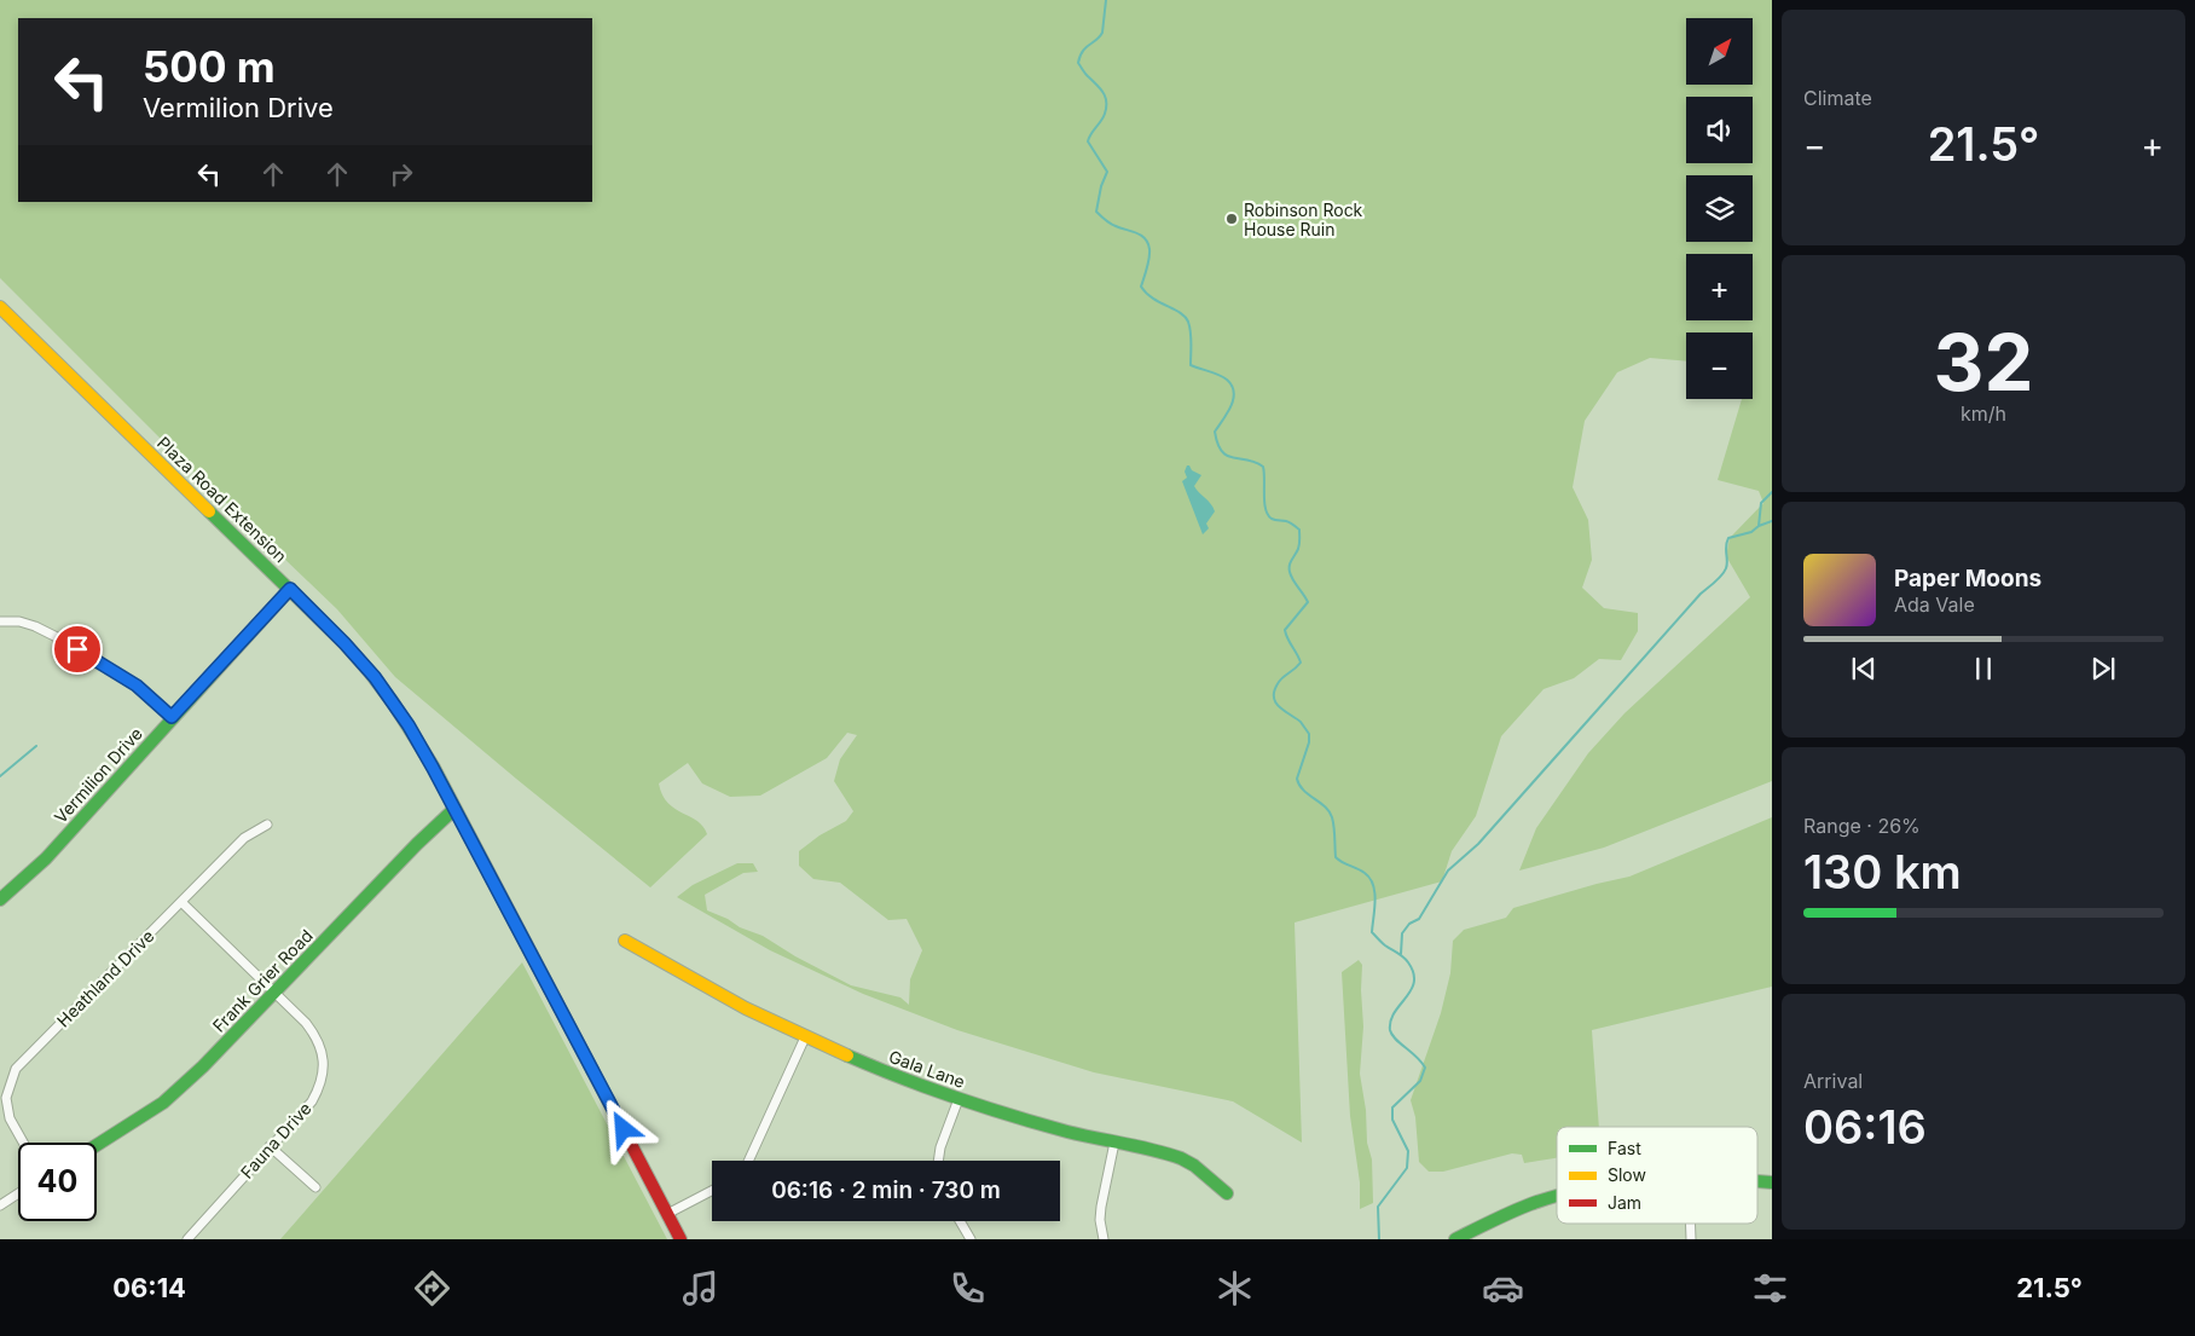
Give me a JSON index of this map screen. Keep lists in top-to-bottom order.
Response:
{
  "streets": {
    "street": [
      "Plaza Road Extension",
      "Vermilion Drive",
      "Heathland Drive",
      "Frank Grier Road",
      "Gala Lane",
      "Fauna Drive"
    ]
  },
  "crossings": [
    ["Plaza Road Extension", "Vermilion Drive"],
    ["Plaza Road Extension", "Frank Grier Road"],
    ["Heathland Drive", "Fauna Drive"],
    ["Frank Grier Road", "Fauna Drive"]
  ],
  "places": ["Robinson Rock House Ruin"],
  "legend": ["Fast", "Slow", "Jam"],
  "north": "top right",
  "page": {
    "tile": [
      "Climate",
      ["32", "km/h"],
      ["Range · 26%", "130 km"],
      ["Arrival", "06:16"]
    ],
    "map_buttons": ["+", "−"],
    "turn": ["500 m", "Vermilion Drive"],
    "heat": ["−", "21.5°", "+"],
    "song": ["Paper Moons", "Ada Vale"],
    "limit": "40",
    "trip": "06:16 · 2 min · 730 m",
    "tabs": ["06:14", "21.5°"]
  }
}
